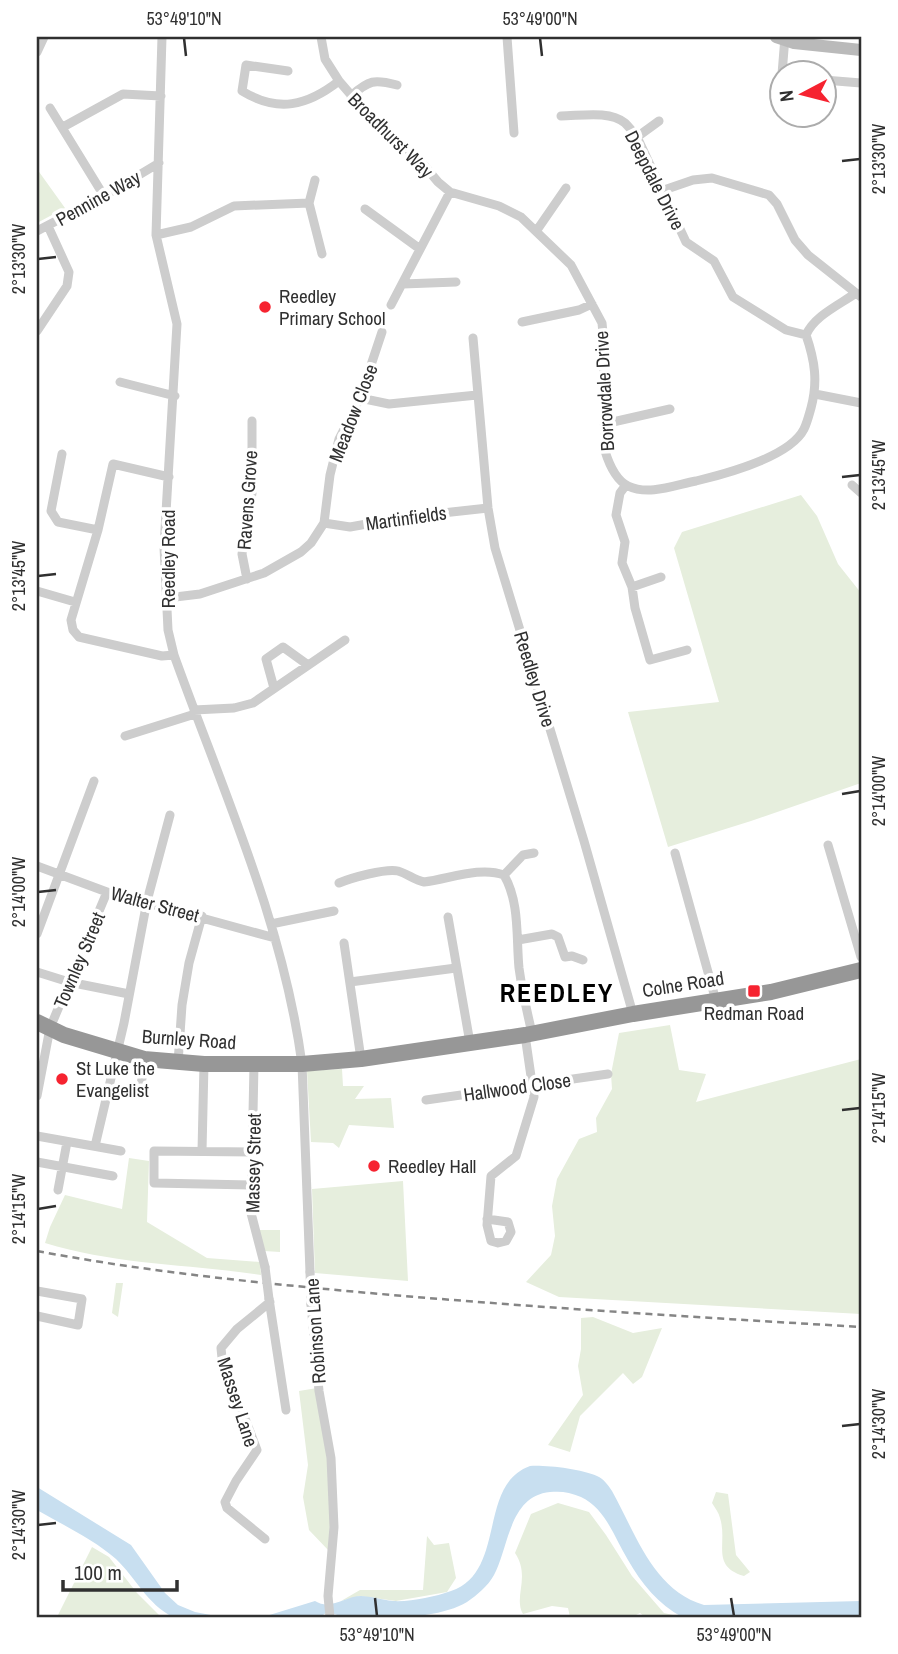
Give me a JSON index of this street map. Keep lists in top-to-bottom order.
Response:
{
  "streets": {
    "highway": ["Colne Road", "Burnley Road"],
    "street": [
      "Broadhurst Way",
      "Deepdale Drive",
      "Pennine Way",
      "Borrowdale Drive",
      "Meadow Close",
      "Ravens Grove",
      "Martinfields",
      "Reedley Road",
      "Reedley Drive",
      "Walter Street",
      "Townley Street",
      "Hallwood Close",
      "Massey Street",
      "Robinson Lane",
      "Massey Lane"
    ]
  },
  "crossings": [
    ["Broadhurst Way", "Borrowdale Drive"],
    ["Pennine Way", "Reedley Road"],
    ["Meadow Close", "Martinfields"],
    ["Martinfields", "Reedley Drive"],
    ["Reedley Road", "Walter Street"],
    ["Reedley Road", "Colne Road"],
    ["Reedley Road", "Burnley Road"],
    ["Reedley Road", "Robinson Lane"],
    ["Reedley Drive", "Colne Road"],
    ["Walter Street", "Townley Street"],
    ["Townley Street", "Burnley Road"],
    ["Colne Road", "Burnley Road"],
    ["Colne Road", "Robinson Lane"],
    ["Burnley Road", "Massey Street"],
    ["Burnley Road", "Robinson Lane"],
    ["Massey Street", "Massey Lane"]
  ],
  "districts": ["REEDLEY"],
  "places": {
    "other": ["Reedley Primary School", "St Luke the Evangelist", "Reedley Hall"],
    "transit": ["Redman Road"]
  },
  "scale_bar": "100 m",
  "north": "left",
  "coordinates": [
    "53°49'10\"N",
    "53°49'00\"N",
    "2°13'30\"W",
    "2°13'45\"W",
    "2°14'00\"W",
    "2°14'15\"W",
    "2°14'30\"W"
  ]
}
